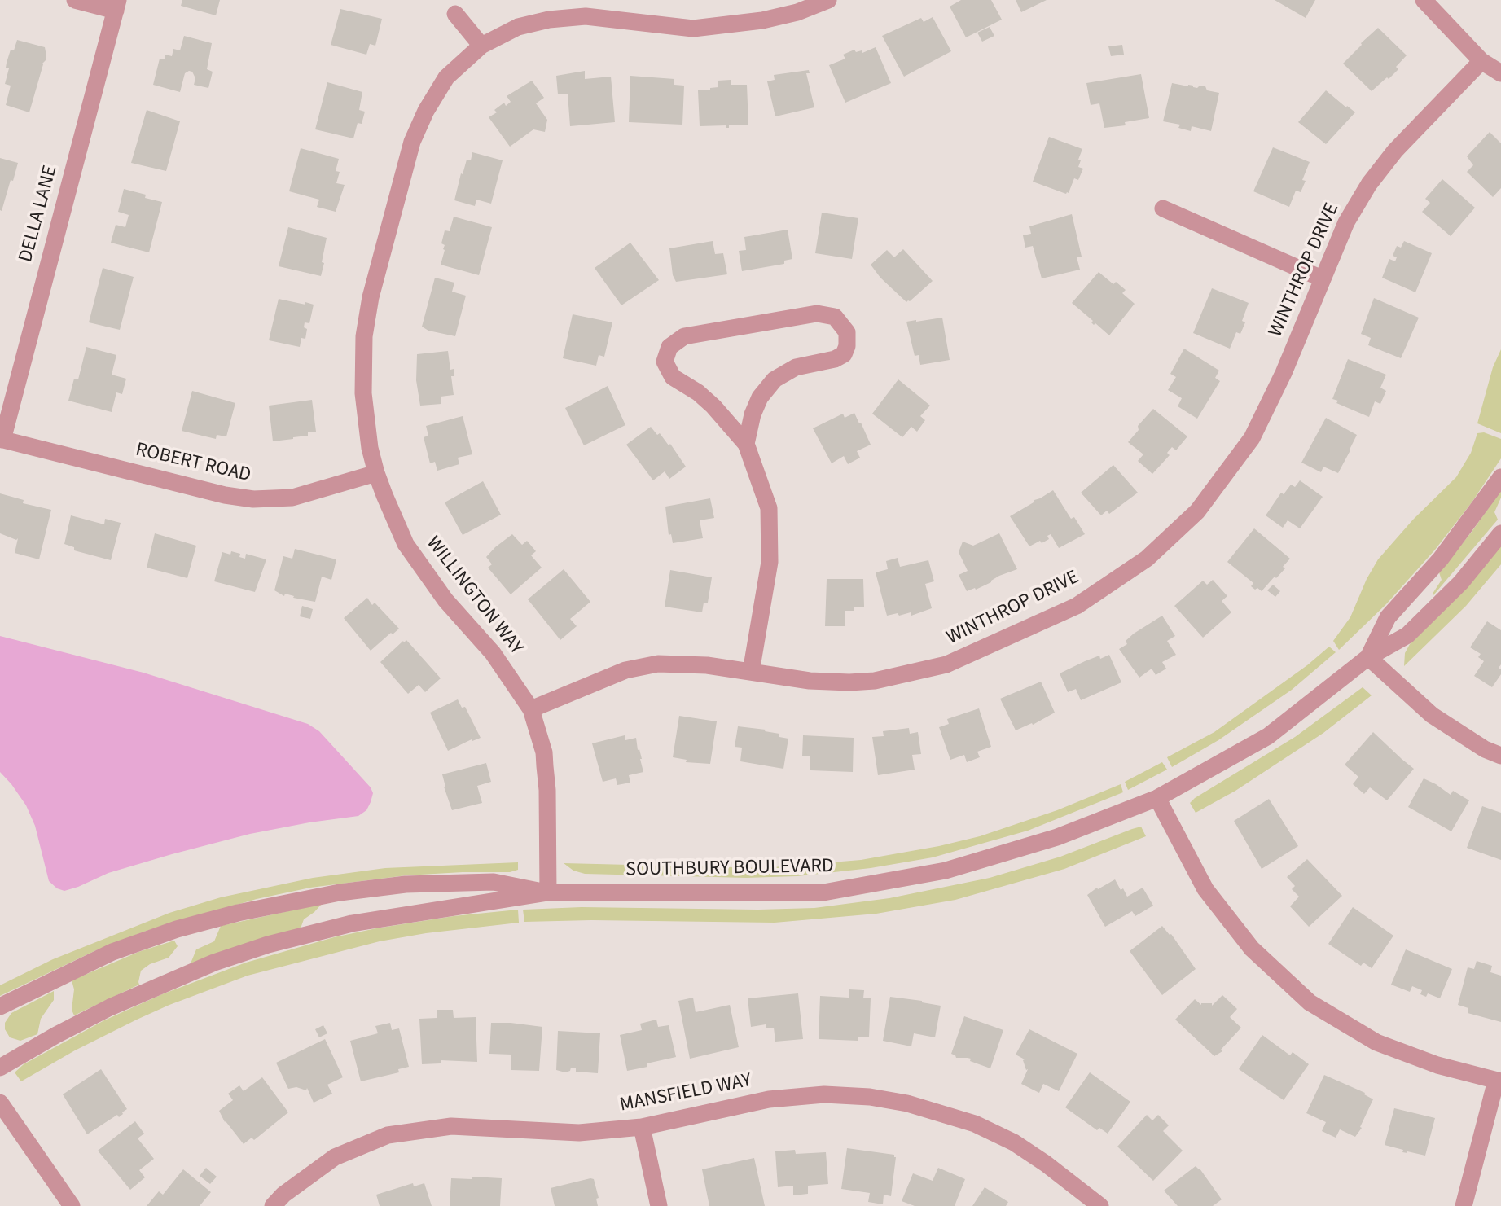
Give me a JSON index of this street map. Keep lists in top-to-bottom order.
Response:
{
  "streets": {
    "street": [
      "DELLA LANE",
      "WINTHROP DRIVE",
      "ROBERT ROAD",
      "WILLINGTON WAY",
      "SOUTHBURY BOULEVARD",
      "MANSFIELD WAY"
    ]
  },
  "crossings": [
    ["DELLA LANE", "ROBERT ROAD"],
    ["WINTHROP DRIVE", "WILLINGTON WAY"],
    ["ROBERT ROAD", "WILLINGTON WAY"],
    ["WILLINGTON WAY", "SOUTHBURY BOULEVARD"]
  ]
}
